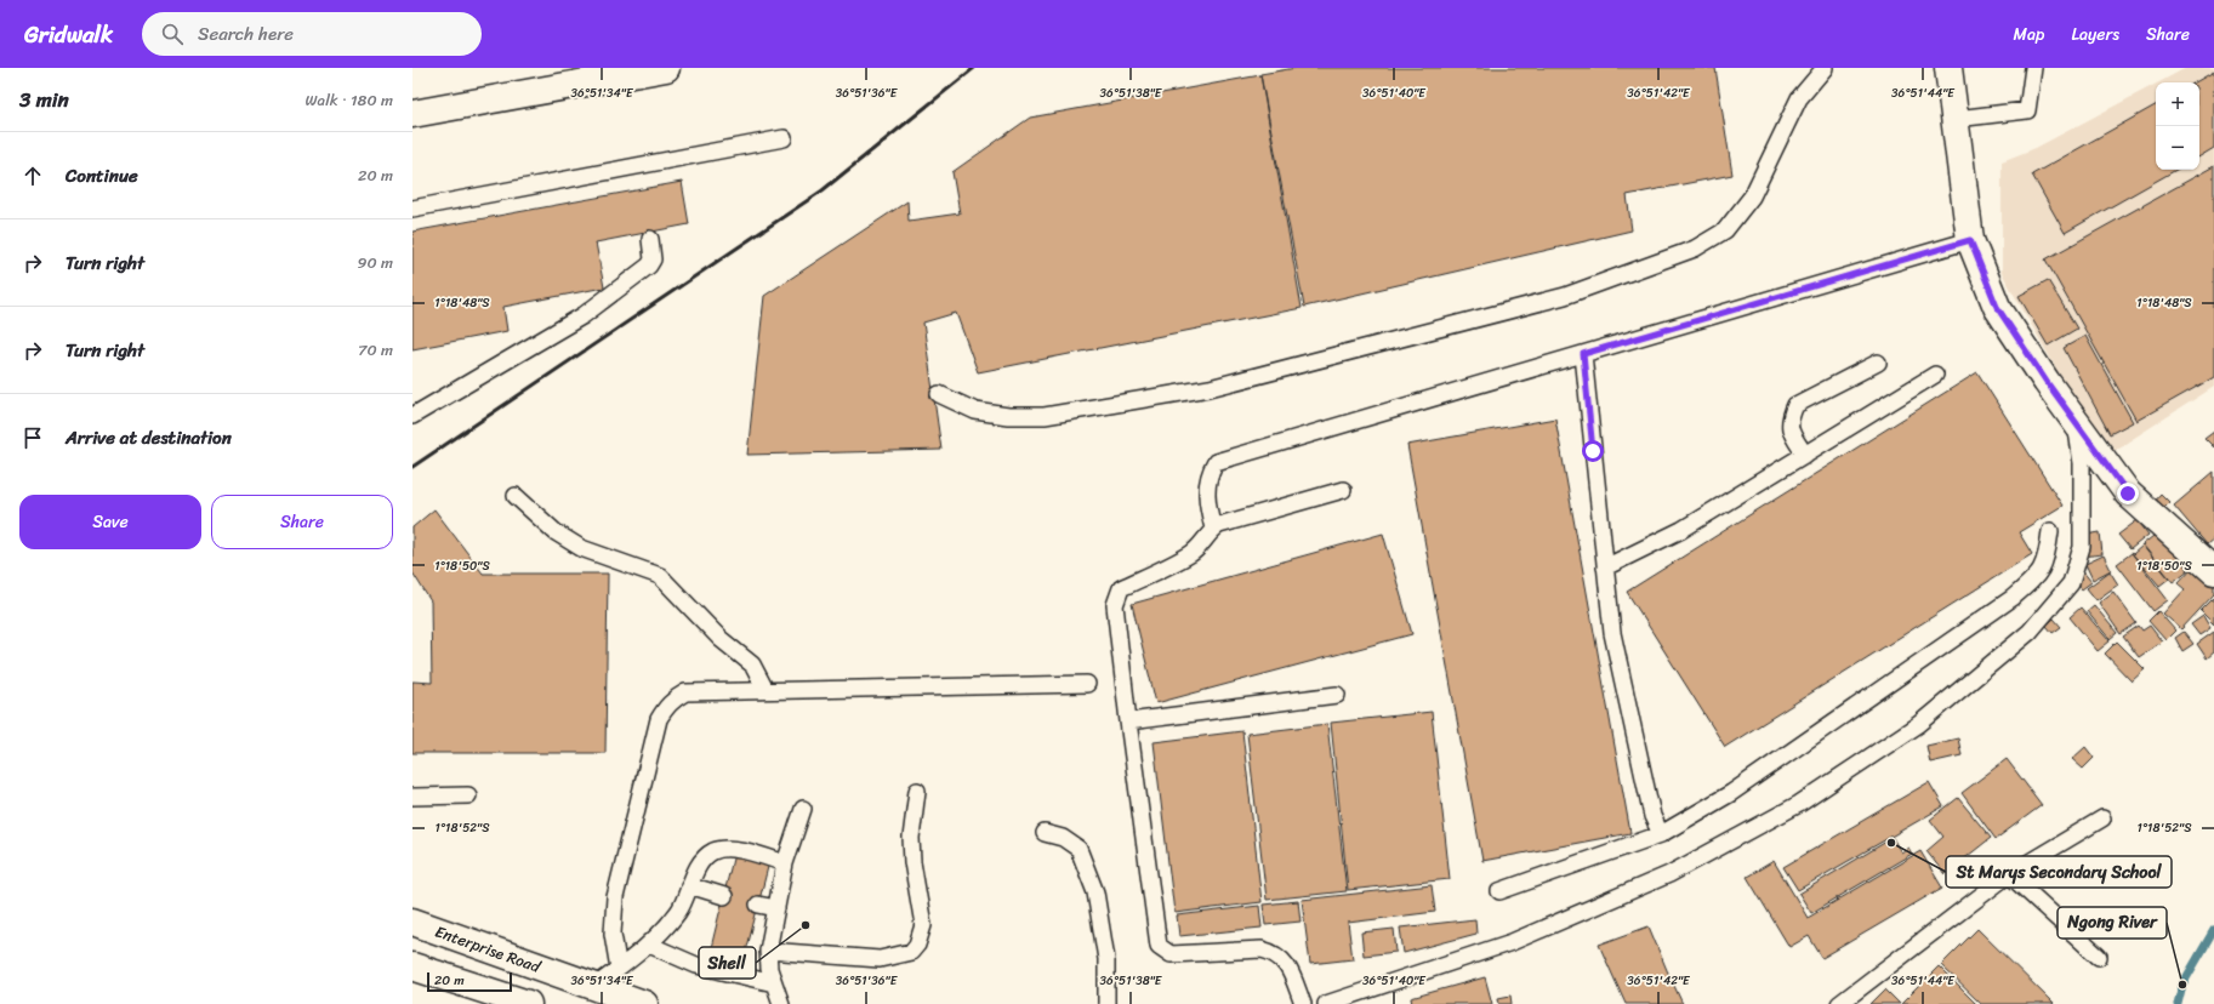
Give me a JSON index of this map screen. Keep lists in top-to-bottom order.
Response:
{
  "streets": {
    "street": ["Enterprise Road"]
  },
  "places": ["St Marys Secondary School", "Shell", "Ngong River"],
  "scale_bar": "20 m",
  "page": {
    "header": "Gridwalk",
    "search": "Search here",
    "nav": ["Map", "Layers", "Share"],
    "heading": ["3 min", "Walk · 180 m"],
    "map_buttons": ["+", "−"],
    "list": [
      ["Continue", "20 m"],
      ["Turn right", "90 m"],
      ["Turn right", "70 m"],
      "Arrive at destination"
    ],
    "buttons": ["Save", "Share"],
    "scale": "20 m"
  },
  "coordinates": [
    "36°51'34\"E",
    "36°51'36\"E",
    "36°51'38\"E",
    "36°51'40\"E",
    "36°51'42\"E",
    "36°51'44\"E",
    "1°18'48\"S",
    "1°18'50\"S",
    "1°18'52\"S"
  ]
}
